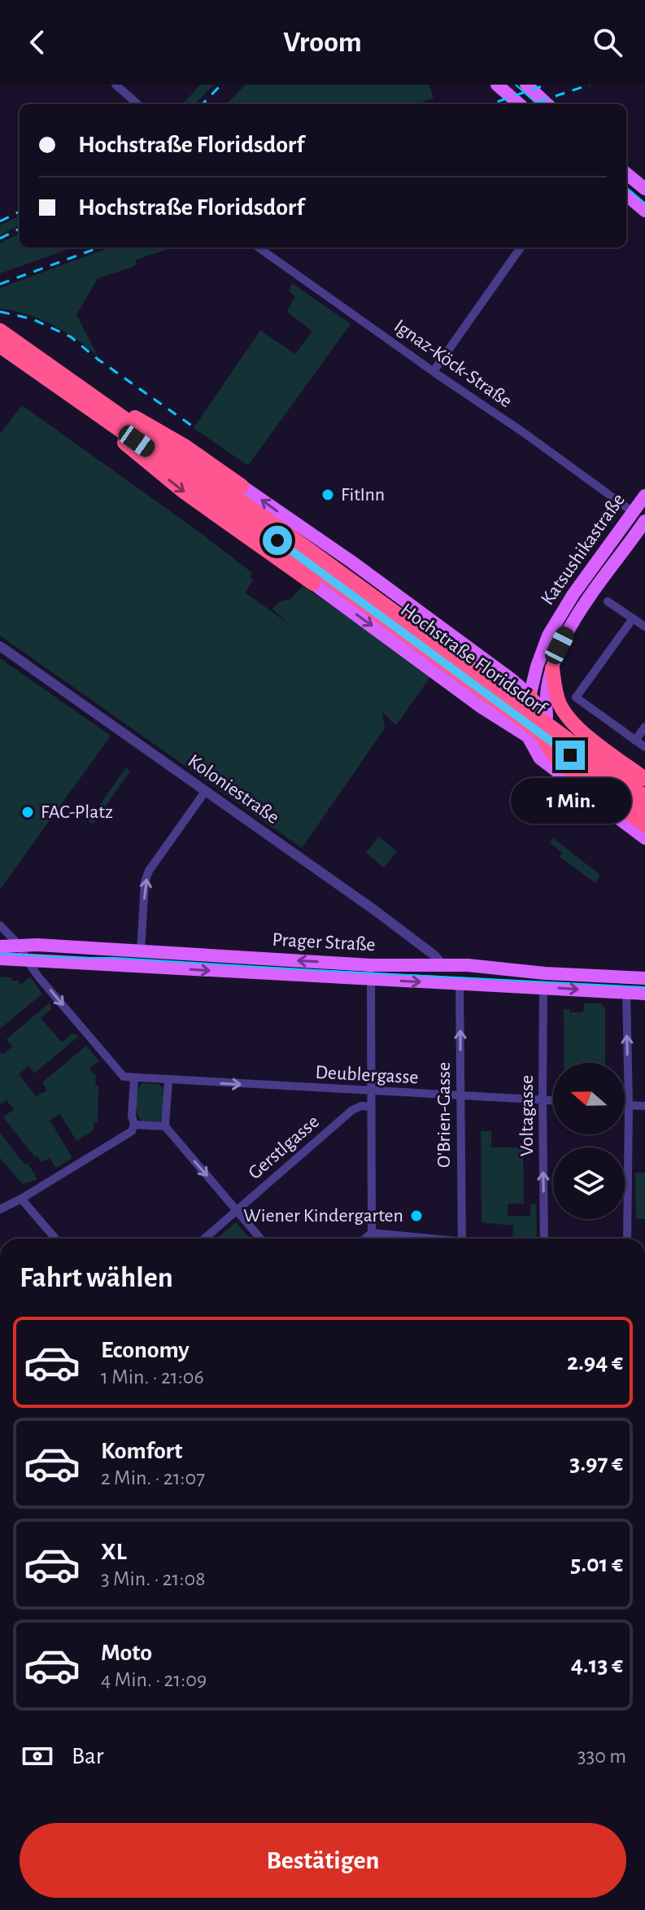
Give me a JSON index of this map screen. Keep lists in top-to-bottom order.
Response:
{
  "streets": {
    "highway": ["Hochstraße Floridsdorf"],
    "main road": ["Katsushikastraße", "Prager Straße"],
    "street": [
      "Ignaz-Köck-Straße",
      "Koloniestraße",
      "Deublergasse",
      "O'Brien-Gasse",
      "Voltagasse",
      "Gerstlgasse"
    ]
  },
  "crossings": [
    ["Ignaz-Köck-Straße", "Katsushikastraße"],
    ["Koloniestraße", "Prager Straße"],
    ["Prager Straße", "O'Brien-Gasse"],
    ["Prager Straße", "Voltagasse"],
    ["Deublergasse", "O'Brien-Gasse"],
    ["Deublergasse", "Voltagasse"]
  ],
  "one_way": ["Deublergasse", "O'Brien-Gasse", "Voltagasse"],
  "places": ["FitInn", "FAC-Platz", "Wiener Kindergarten"],
  "north": "left",
  "page": {
    "header": "Vroom",
    "banner": ["Hochstraße Floridsdorf", "Hochstraße Floridsdorf"],
    "bubble": "1 Min.",
    "heading": "Fahrt wählen",
    "list": [
      {
        "name": "Economy",
        "note": "1 Min. · 21:06",
        "value": "2.94 €"
      },
      {
        "name": "Komfort",
        "note": "2 Min. · 21:07",
        "value": "3.97 €"
      },
      {
        "name": "XL",
        "note": "3 Min. · 21:08",
        "value": "5.01 €"
      },
      {
        "name": "Moto",
        "note": "4 Min. · 21:09",
        "value": "4.13 €"
      }
    ],
    "pay": ["Bar", "330 m"],
    "buttons": "Bestätigen"
  }
}
